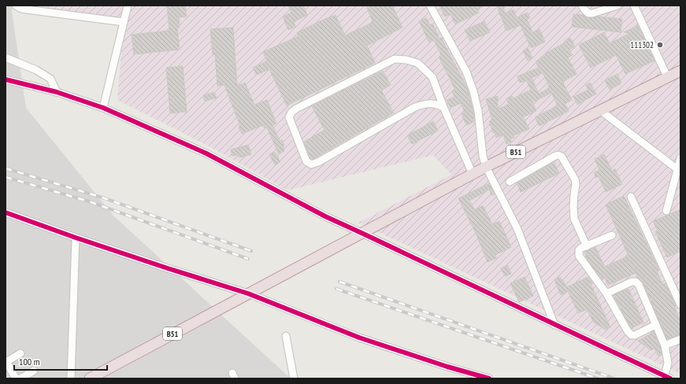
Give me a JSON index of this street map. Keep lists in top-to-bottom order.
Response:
{
  "streets": {
    "highway": ["B51"]
  },
  "places": ["111302"],
  "scale_bar": "100 m"
}
